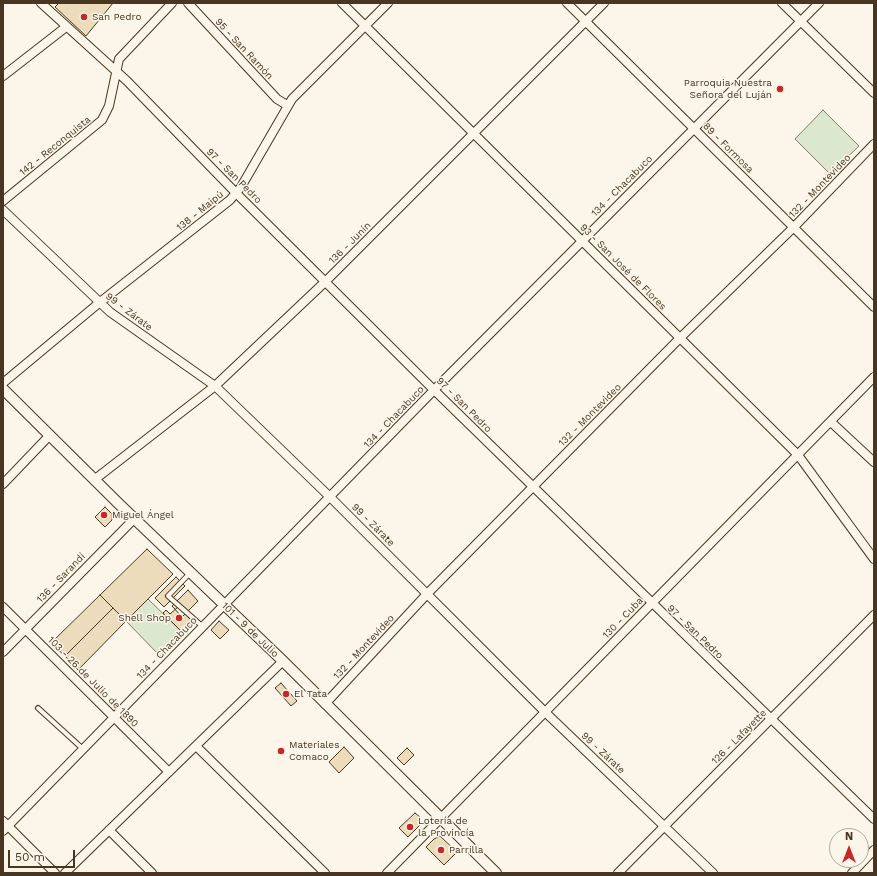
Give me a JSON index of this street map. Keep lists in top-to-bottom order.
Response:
{
  "streets": {
    "street": [
      "95 - San Ramón",
      "142 - Reconquista",
      "89 - Formosa",
      "97 - San Pedro",
      "134 - Chacabuco",
      "132 - Montevideo",
      "138 - Maipú",
      "136 - Junín",
      "93 - San José de Flores",
      "99 - Zárate",
      "136 - Sarandí",
      "130 - Cuba",
      "101 - 9 de Julio",
      "103 - 26 de Julio de 1890",
      "126 - Lafayette"
    ]
  },
  "crossings": [
    ["95 - San Ramón", "138 - Maipú"],
    ["142 - Reconquista", "97 - San Pedro"],
    ["89 - Formosa", "134 - Chacabuco"],
    ["89 - Formosa", "132 - Montevideo"],
    ["89 - Formosa", "136 - Junín"],
    ["97 - San Pedro", "134 - Chacabuco"],
    ["97 - San Pedro", "132 - Montevideo"],
    ["97 - San Pedro", "138 - Maipú"],
    ["97 - San Pedro", "136 - Junín"],
    ["97 - San Pedro", "130 - Cuba"],
    ["97 - San Pedro", "126 - Lafayette"],
    ["134 - Chacabuco", "93 - San José de Flores"],
    ["134 - Chacabuco", "99 - Zárate"],
    ["134 - Chacabuco", "101 - 9 de Julio"],
    ["134 - Chacabuco", "103 - 26 de Julio de 1890"],
    ["132 - Montevideo", "93 - San José de Flores"],
    ["132 - Montevideo", "99 - Zárate"],
    ["132 - Montevideo", "101 - 9 de Julio"],
    ["138 - Maipú", "93 - San José de Flores"],
    ["138 - Maipú", "99 - Zárate"],
    ["136 - Junín", "93 - San José de Flores"],
    ["136 - Junín", "99 - Zárate"],
    ["136 - Junín", "101 - 9 de Julio"],
    ["93 - San José de Flores", "130 - Cuba"],
    ["99 - Zárate", "130 - Cuba"],
    ["99 - Zárate", "126 - Lafayette"],
    ["136 - Sarandí", "101 - 9 de Julio"],
    ["136 - Sarandí", "103 - 26 de Julio de 1890"],
    ["130 - Cuba", "101 - 9 de Julio"]
  ],
  "places": [
    "San Pedro",
    "Parroquia Nuestra Señora del Luján",
    "Miguel Ángel",
    "Shell Shop",
    "El Tata",
    "Materiales Comaco",
    "Lotería de la Provincía",
    "Parrilla"
  ],
  "scale_bar": "50 m",
  "north": "top"
}
